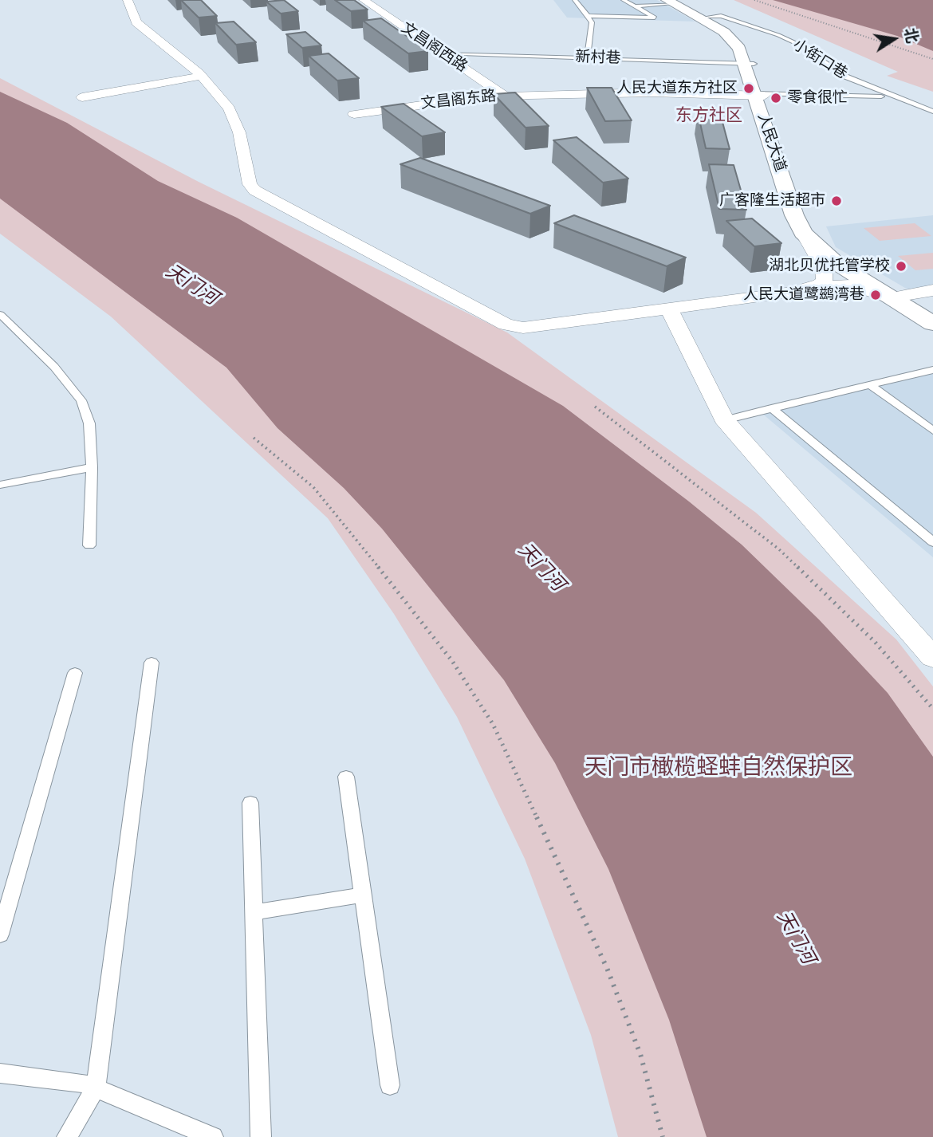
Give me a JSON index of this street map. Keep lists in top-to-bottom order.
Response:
{
  "streets": {
    "main road": ["人民大道"],
    "street": ["文昌阁西路", "文昌阁东路"],
    "lane": ["新村巷", "小街口巷"]
  },
  "crossings": [
    ["文昌阁西路", "新村巷"],
    ["文昌阁西路", "文昌阁东路"],
    ["新村巷", "人民大道"],
    ["小街口巷", "人民大道"],
    ["文昌阁东路", "人民大道"]
  ],
  "districts": ["东方社区"],
  "water": ["天门河"],
  "parks": ["天门市橄榄蛏蚌自然保护区"],
  "places": [
    "人民大道东方社区",
    "零食很忙",
    "广客隆生活超市",
    "湖北贝优托管学校",
    "人民大道鹭鹚湾巷"
  ],
  "north": "right"
}
